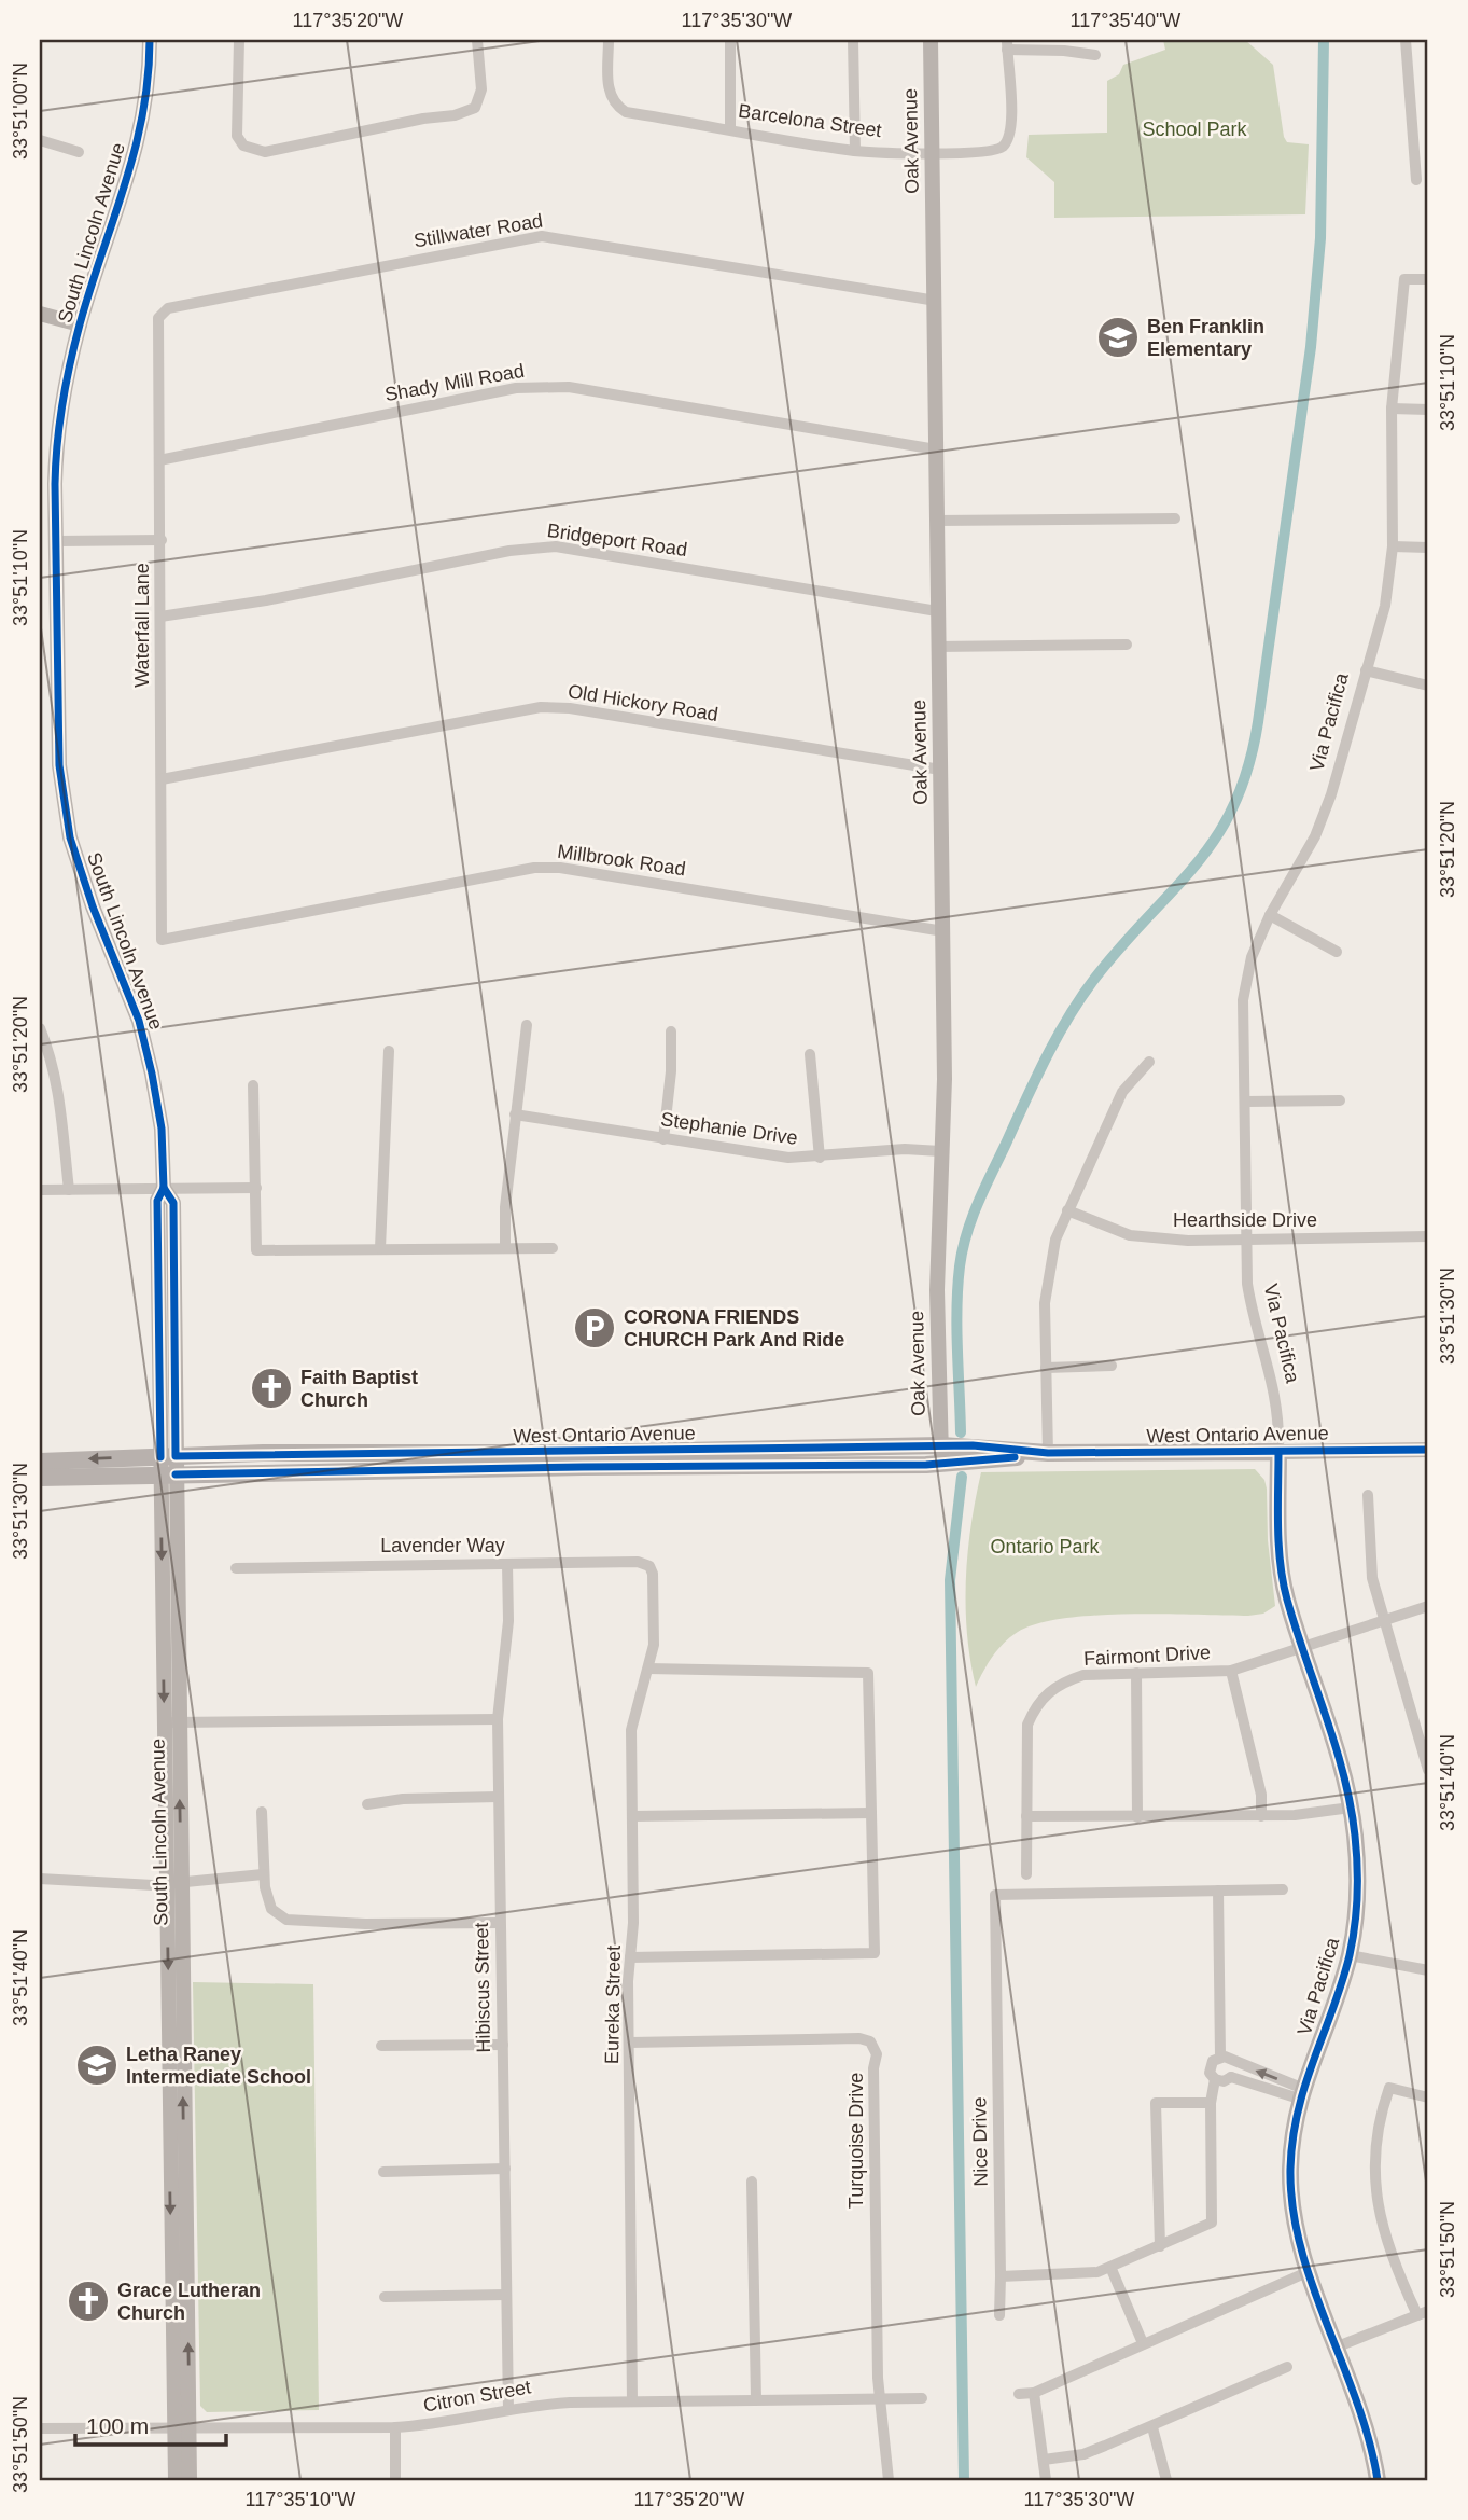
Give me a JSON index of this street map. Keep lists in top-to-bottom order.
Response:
{
  "streets": {
    "main road": [
      "Oak Avenue",
      "South Lincoln Avenue",
      "Via Pacifica",
      "West Ontario Avenue"
    ],
    "street": [
      "Barcelona Street",
      "Stillwater Road",
      "Shady Mill Road",
      "Bridgeport Road",
      "Waterfall Lane",
      "Old Hickory Road",
      "Millbrook Road",
      "Stephanie Drive",
      "Hearthside Drive",
      "Lavender Way",
      "Fairmont Drive",
      "Hibiscus Street",
      "Eureka Street",
      "Turquoise Drive",
      "Nice Drive",
      "Citron Street"
    ]
  },
  "crossings": [
    ["Barcelona Street", "Oak Avenue"],
    ["Oak Avenue", "Stillwater Road"],
    ["Oak Avenue", "Shady Mill Road"],
    ["Oak Avenue", "Bridgeport Road"],
    ["Oak Avenue", "Old Hickory Road"],
    ["Oak Avenue", "Millbrook Road"],
    ["Oak Avenue", "Stephanie Drive"],
    ["Oak Avenue", "West Ontario Avenue"],
    ["Stillwater Road", "Waterfall Lane"],
    ["South Lincoln Avenue", "West Ontario Avenue"],
    ["South Lincoln Avenue", "Citron Street"],
    ["Shady Mill Road", "Waterfall Lane"],
    ["Bridgeport Road", "Waterfall Lane"],
    ["Waterfall Lane", "Old Hickory Road"],
    ["Waterfall Lane", "Millbrook Road"],
    ["Via Pacifica", "Hearthside Drive"],
    ["Via Pacifica", "West Ontario Avenue"],
    ["Via Pacifica", "Fairmont Drive"],
    ["Lavender Way", "Hibiscus Street"],
    ["Lavender Way", "Eureka Street"],
    ["Hibiscus Street", "Citron Street"],
    ["Eureka Street", "Turquoise Drive"],
    ["Eureka Street", "Citron Street"],
    ["Turquoise Drive", "Citron Street"]
  ],
  "parks": ["School Park", "Ontario Park"],
  "places": {
    "school or university": ["Ben Franklin Elementary", "Letha Raney Intermediate School"],
    "parking": ["CORONA FRIENDS CHURCH Park And Ride"],
    "church": ["Faith Baptist Church", "Grace Lutheran Church"]
  },
  "scale_bar": "100 m",
  "coordinates": [
    "117°35'20\"W",
    "117°35'30\"W",
    "117°35'40\"W",
    "33°51'00\"N",
    "33°51'10\"N",
    "33°51'20\"N",
    "33°51'30\"N",
    "33°51'40\"N",
    "33°51'50\"N",
    "117°35'10\"W"
  ]
}
